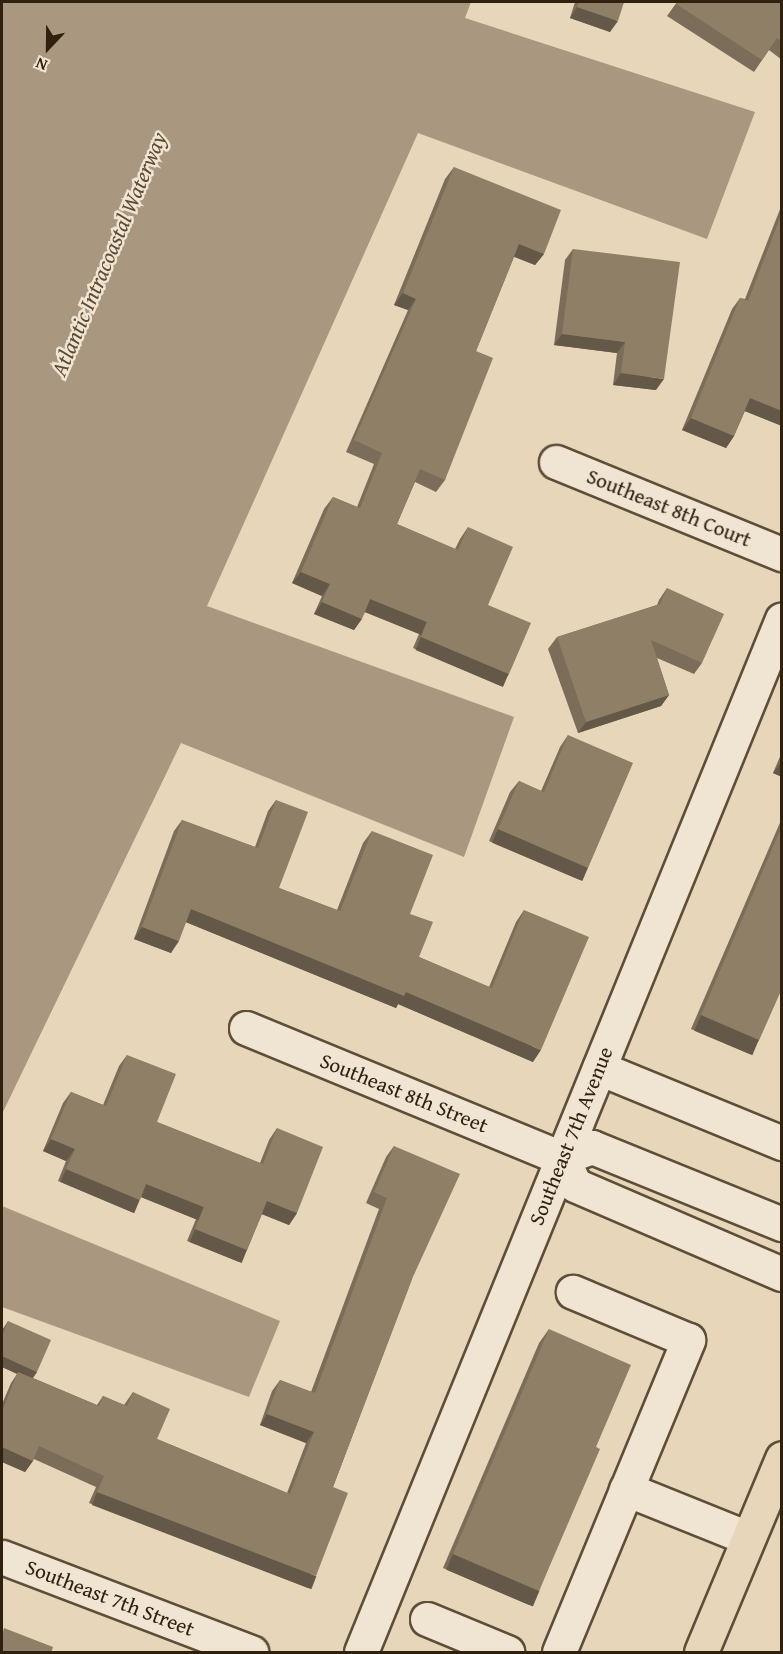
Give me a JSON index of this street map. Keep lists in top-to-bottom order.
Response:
{
  "streets": {
    "street": [
      "Southeast 8th Court",
      "Southeast 8th Street",
      "Southeast 7th Avenue",
      "Southeast 7th Street"
    ]
  },
  "crossings": [
    ["Southeast 8th Street", "Southeast 7th Avenue"]
  ],
  "water": ["Atlantic Intracoastal Waterway"],
  "north": "bottom"
}
